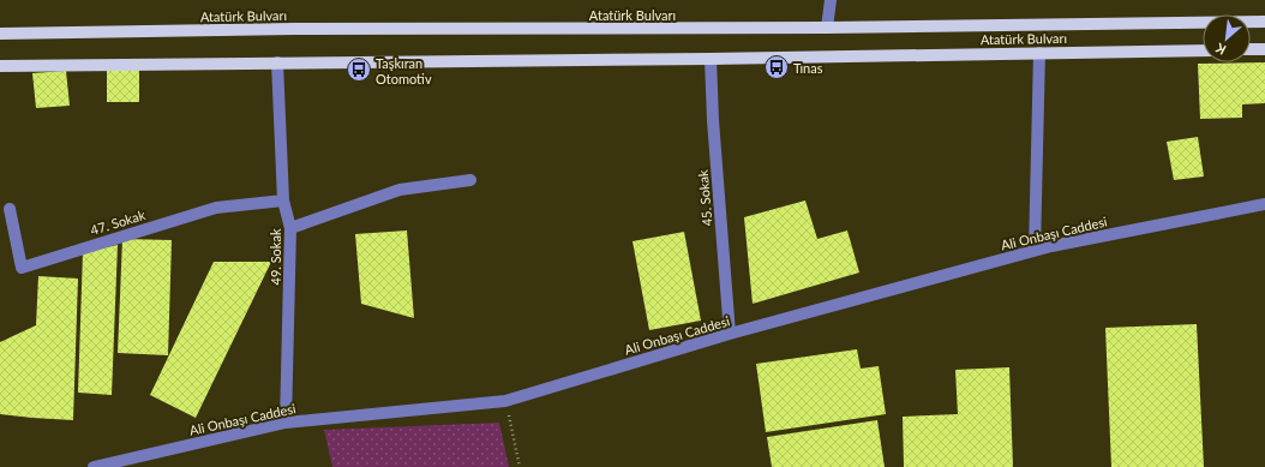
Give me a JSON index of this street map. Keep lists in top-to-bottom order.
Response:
{
  "streets": {
    "main road": ["Atatürk Bulvarı"],
    "street": [
      "45. Sokak",
      "47. Sokak",
      "Ali Onbaşı Caddesi",
      "49. Sokak"
    ]
  },
  "crossings": [
    ["Atatürk Bulvarı", "45. Sokak"],
    ["Atatürk Bulvarı", "49. Sokak"],
    ["45. Sokak", "Ali Onbaşı Caddesi"],
    ["47. Sokak", "49. Sokak"],
    ["Ali Onbaşı Caddesi", "49. Sokak"]
  ],
  "places": {
    "bus stop": ["Tınas", "Taşkıran Otomotiv"]
  },
  "north": "bottom left"
}
